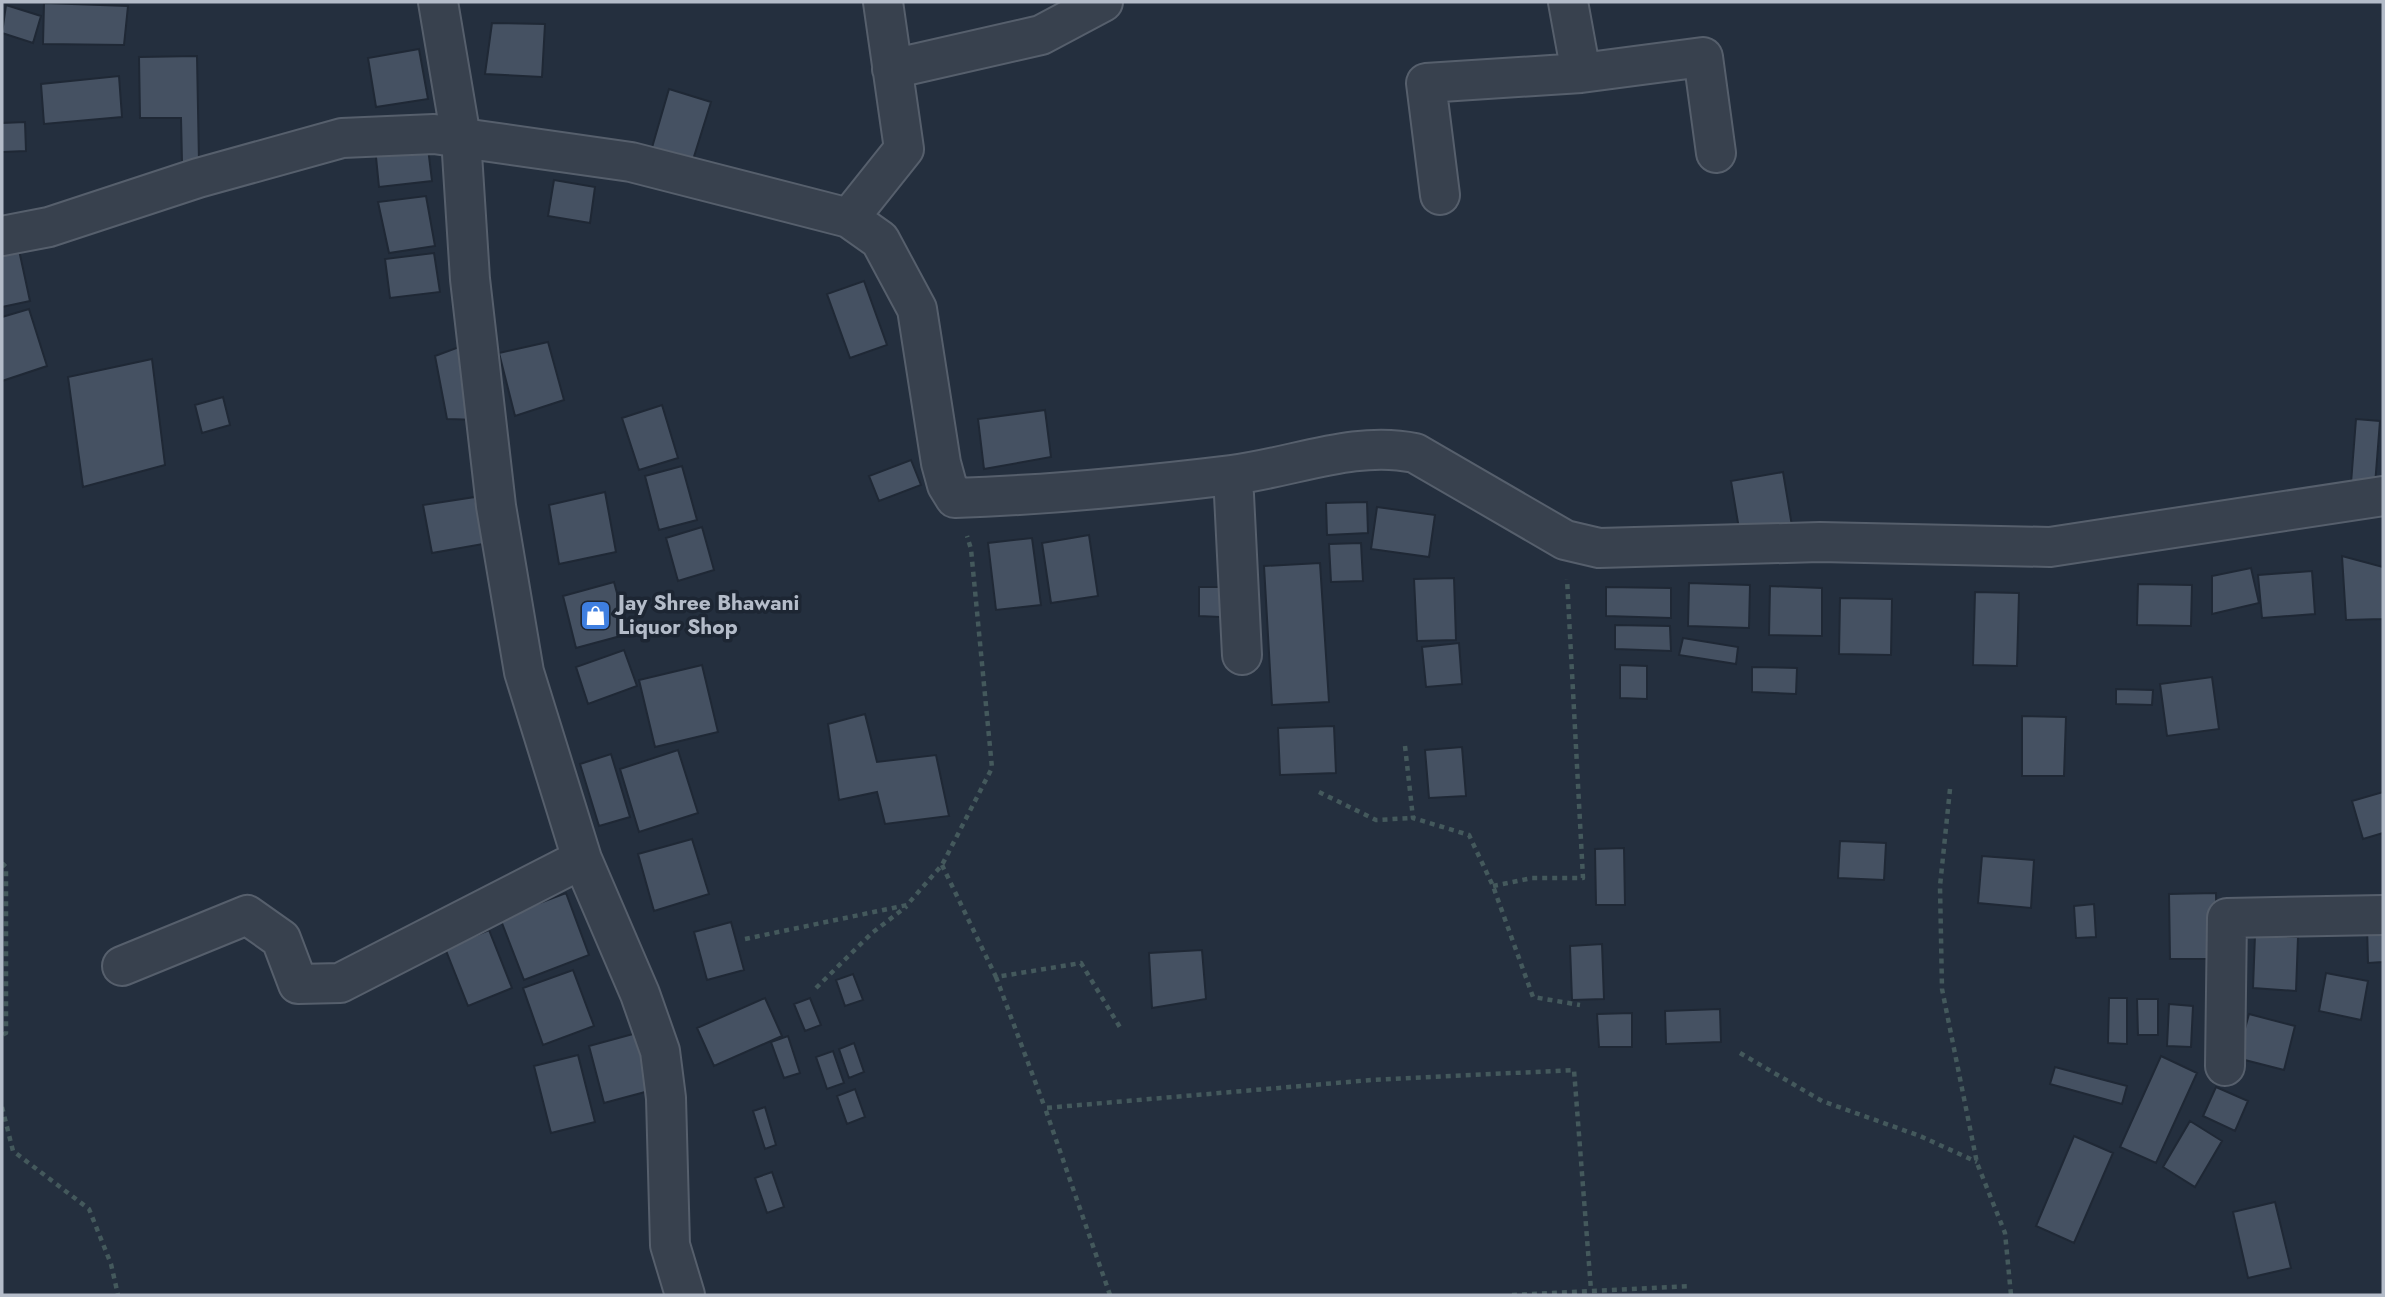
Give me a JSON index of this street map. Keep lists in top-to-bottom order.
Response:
{
  "places": {
    "shop": ["Jay Shree Bhawani Liquor Shop"]
  }
}
